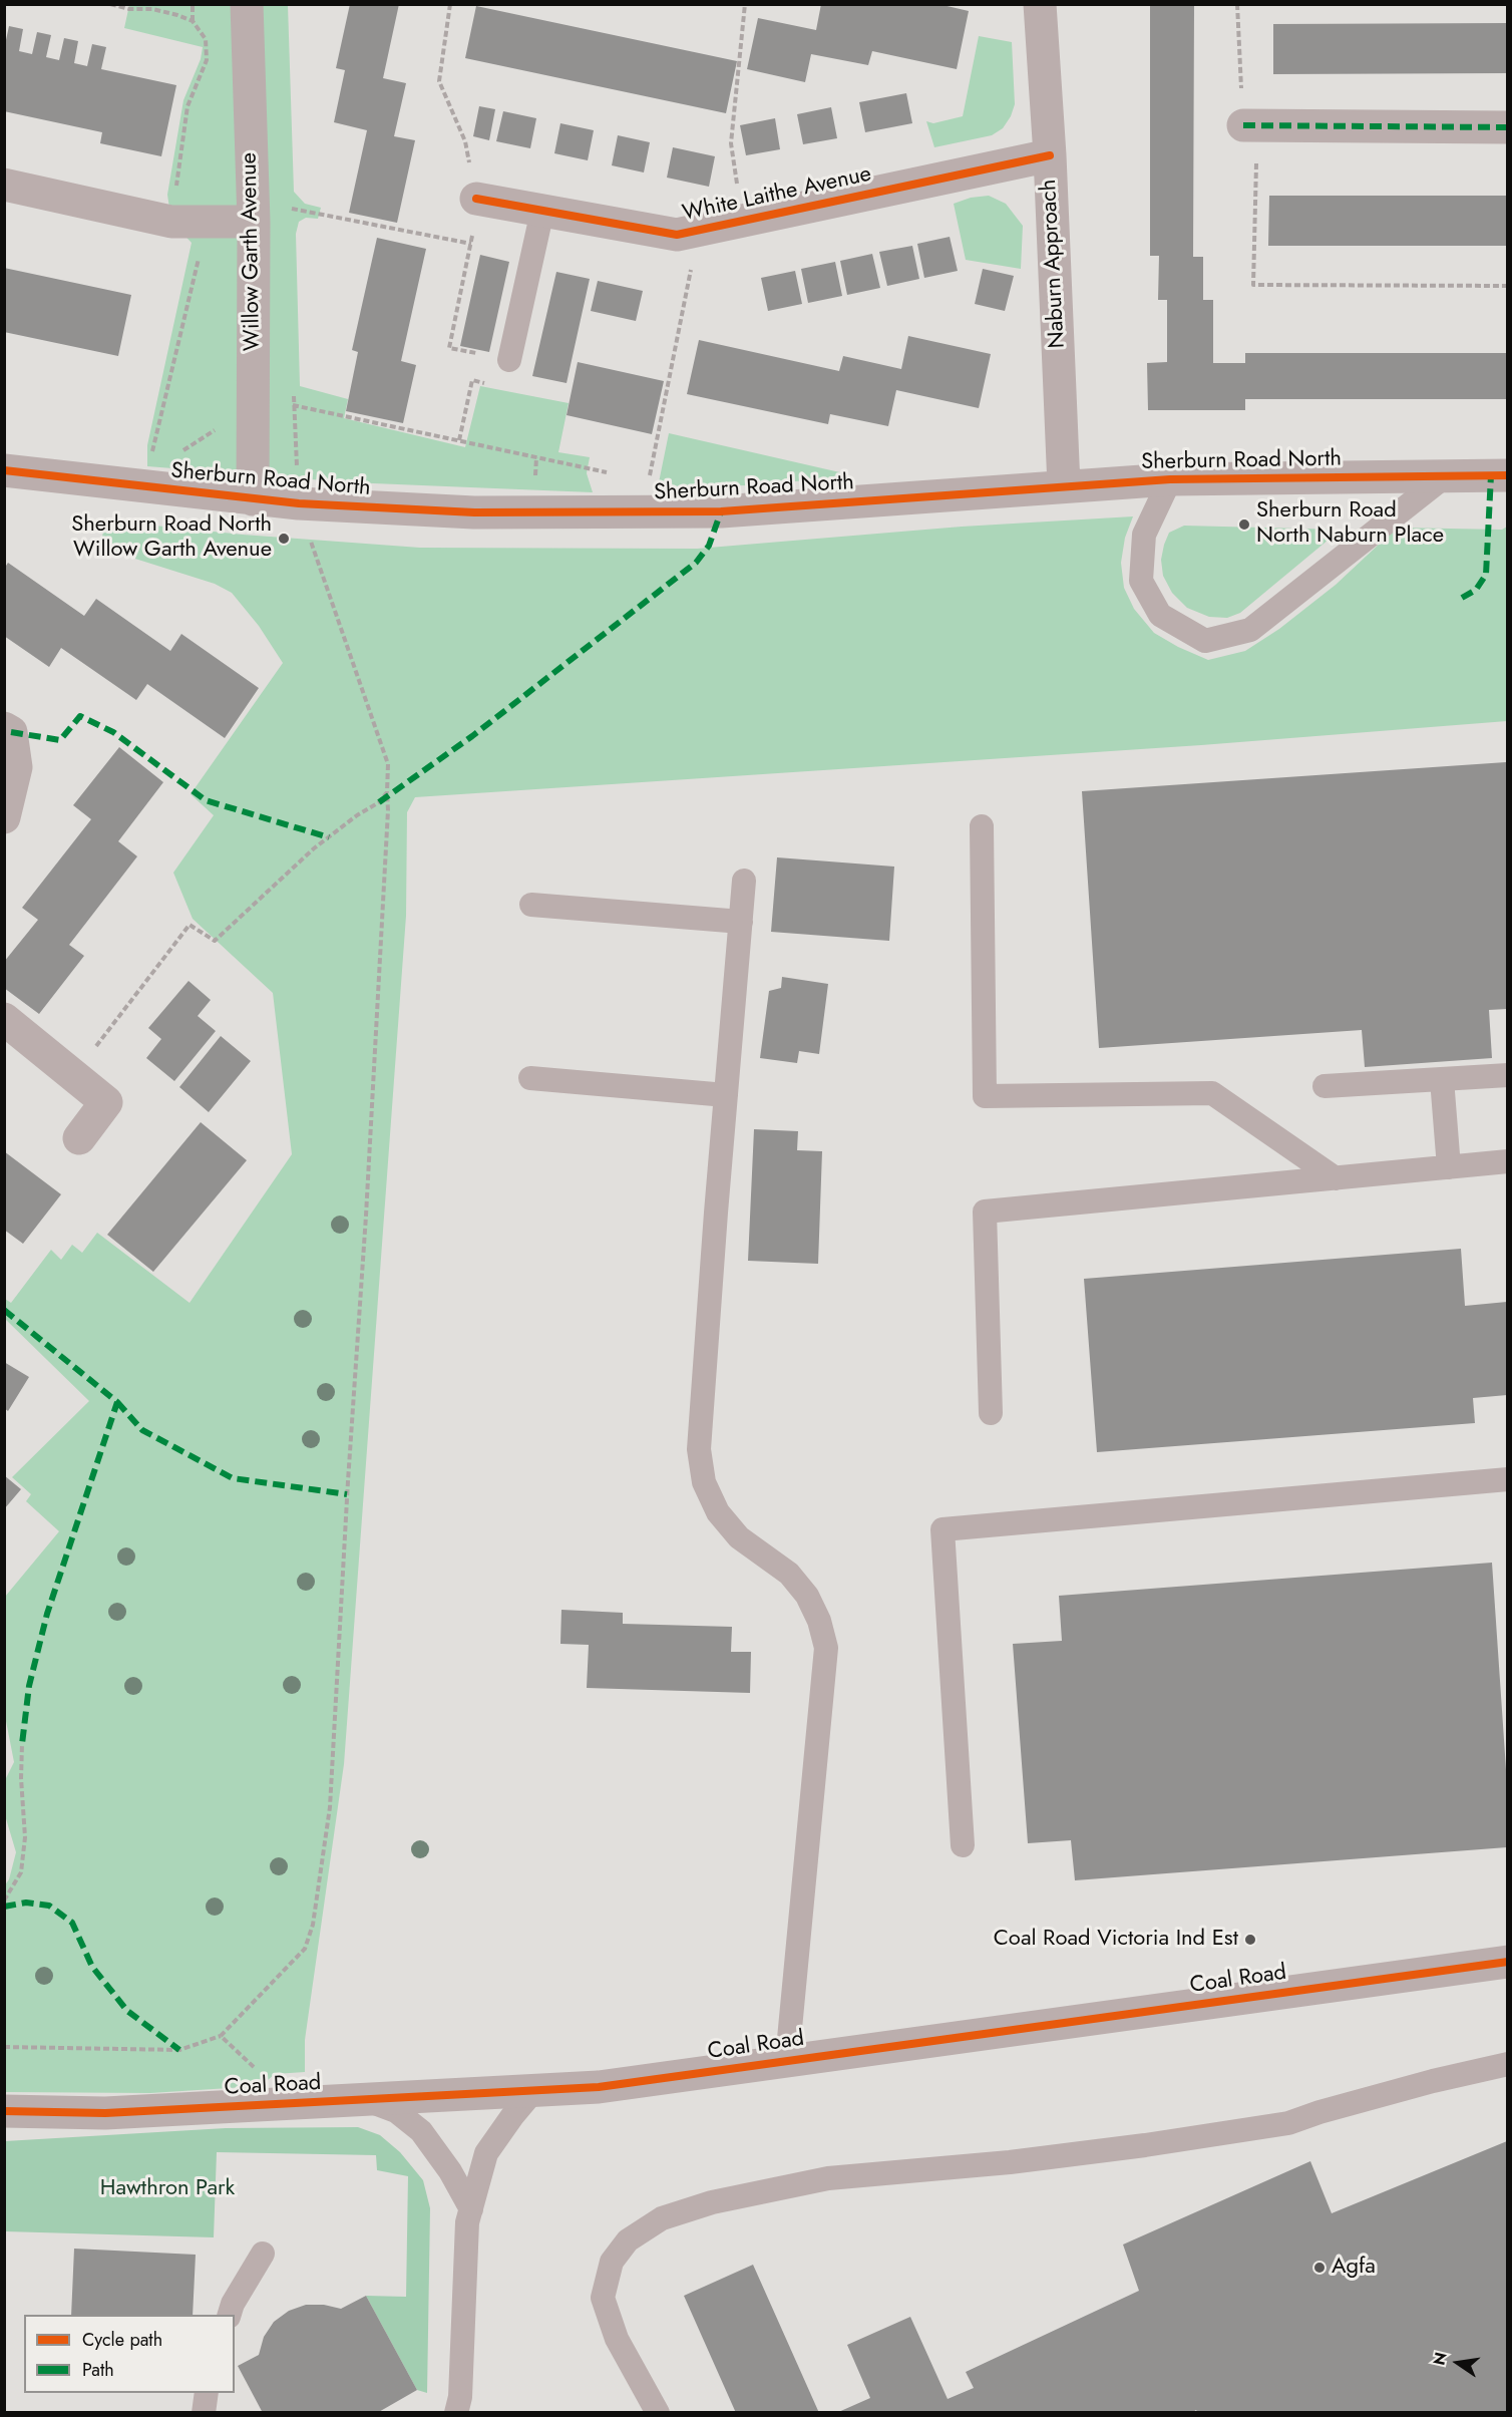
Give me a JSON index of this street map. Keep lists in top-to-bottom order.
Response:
{
  "streets": {
    "street": [
      "White Laithe Avenue",
      "Willow Garth Avenue",
      "Naburn Approach",
      "Sherburn Road North",
      "Coal Road"
    ]
  },
  "crossings": [
    ["White Laithe Avenue", "Naburn Approach"],
    ["Willow Garth Avenue", "Sherburn Road North"],
    ["Naburn Approach", "Sherburn Road North"]
  ],
  "parks": ["Hawthron Park"],
  "places": [
    "Sherburn Road North Naburn Place",
    "Sherburn Road North Willow Garth Avenue",
    "Coal Road Victoria Ind Est",
    "Agfa"
  ],
  "legend": ["Cycle path", "Path"],
  "north": "left"
}
